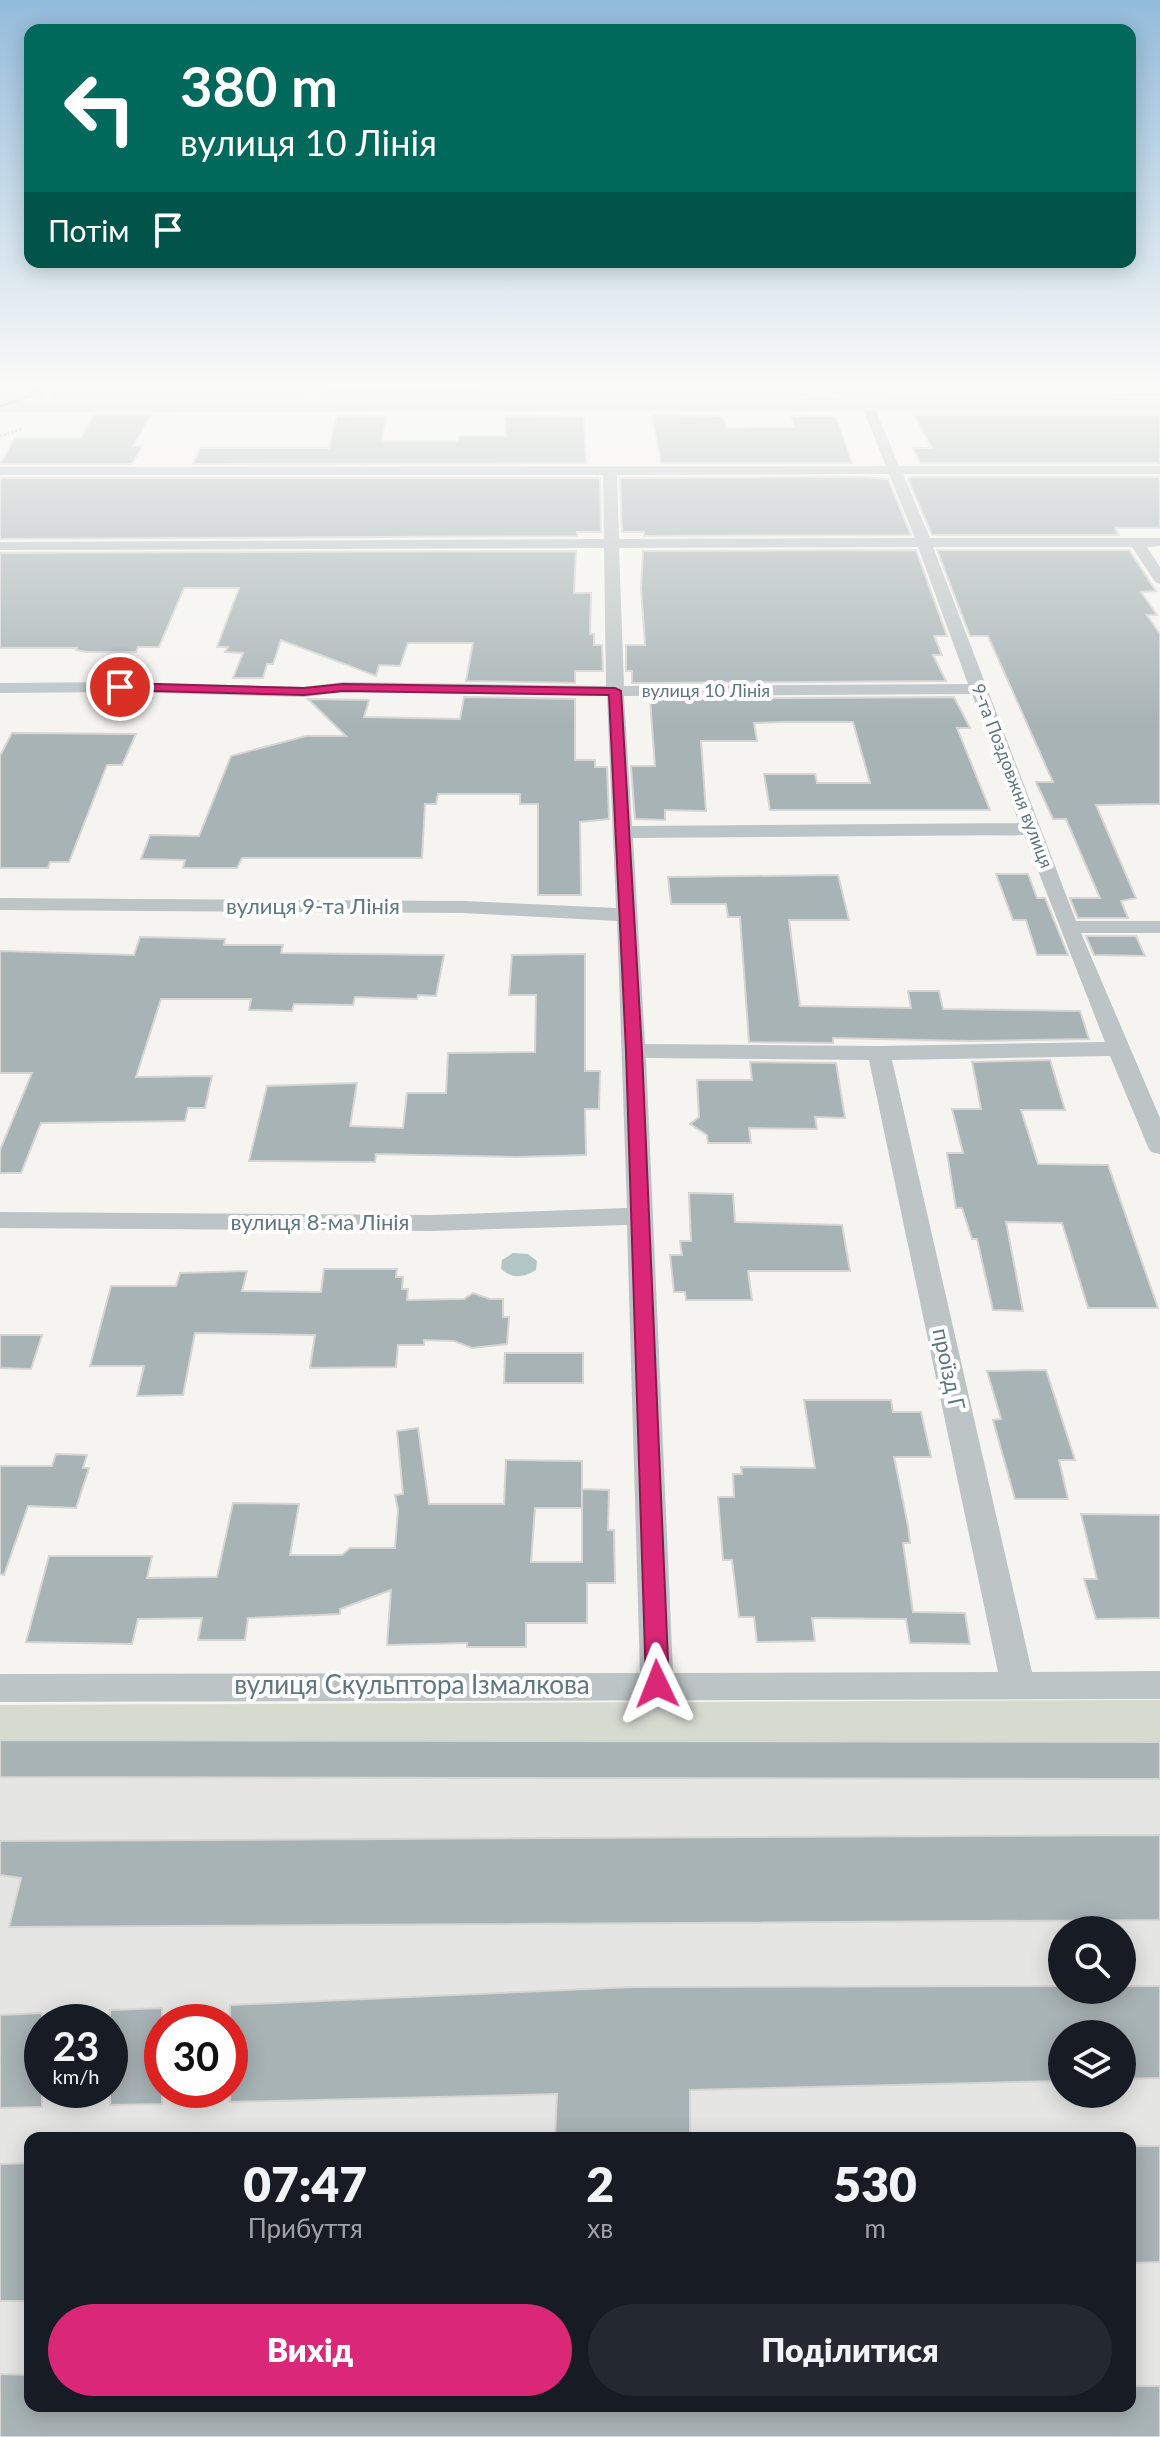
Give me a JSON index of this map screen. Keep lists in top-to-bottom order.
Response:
{
  "streets": {
    "street": [
      "вулиця 10 Лінія",
      "9-та Поздовжня вулиця",
      "вулиця 9-та Лінія",
      "вулиця 8-ма Лінія",
      "проїзд Г",
      "вулиця Скульптора Ізмалкова"
    ]
  },
  "crossings": [
    ["вулиця 10 Лінія", "9-та Поздовжня вулиця"],
    ["проїзд Г", "вулиця Скульптора Ізмалкова"]
  ],
  "page": {
    "turn": ["380 m", "вулиця 10 Лінія"],
    "then": "Потім",
    "speed": "23 km/h",
    "limit": "30",
    "eta": [
      "07:47",
      "Прибуття",
      "2",
      "хв",
      "530",
      "m"
    ],
    "buttons": ["Вихід", "Поділитися"]
  }
}
